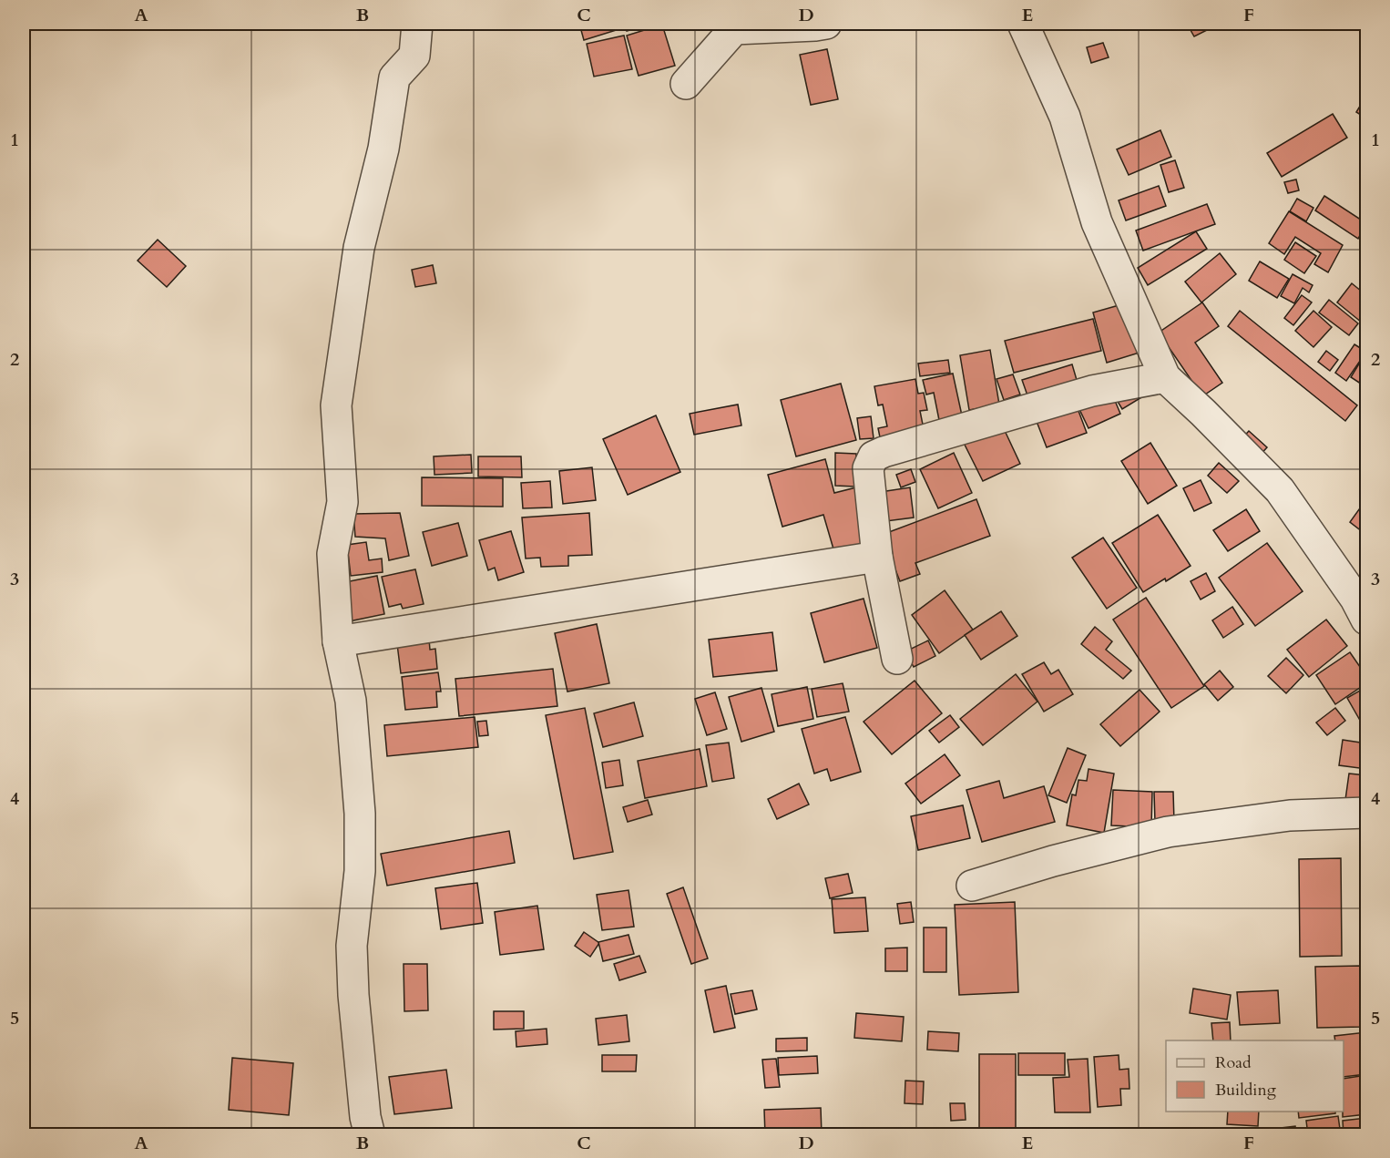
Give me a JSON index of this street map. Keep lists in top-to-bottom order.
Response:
{
  "legend": ["Road", "Building"],
  "grid": {
    "columns": [
      "A",
      "B",
      "C",
      "D",
      "E",
      "F"
    ],
    "rows": [
      "1",
      "2",
      "3",
      "4",
      "5"
    ]
  }
}
